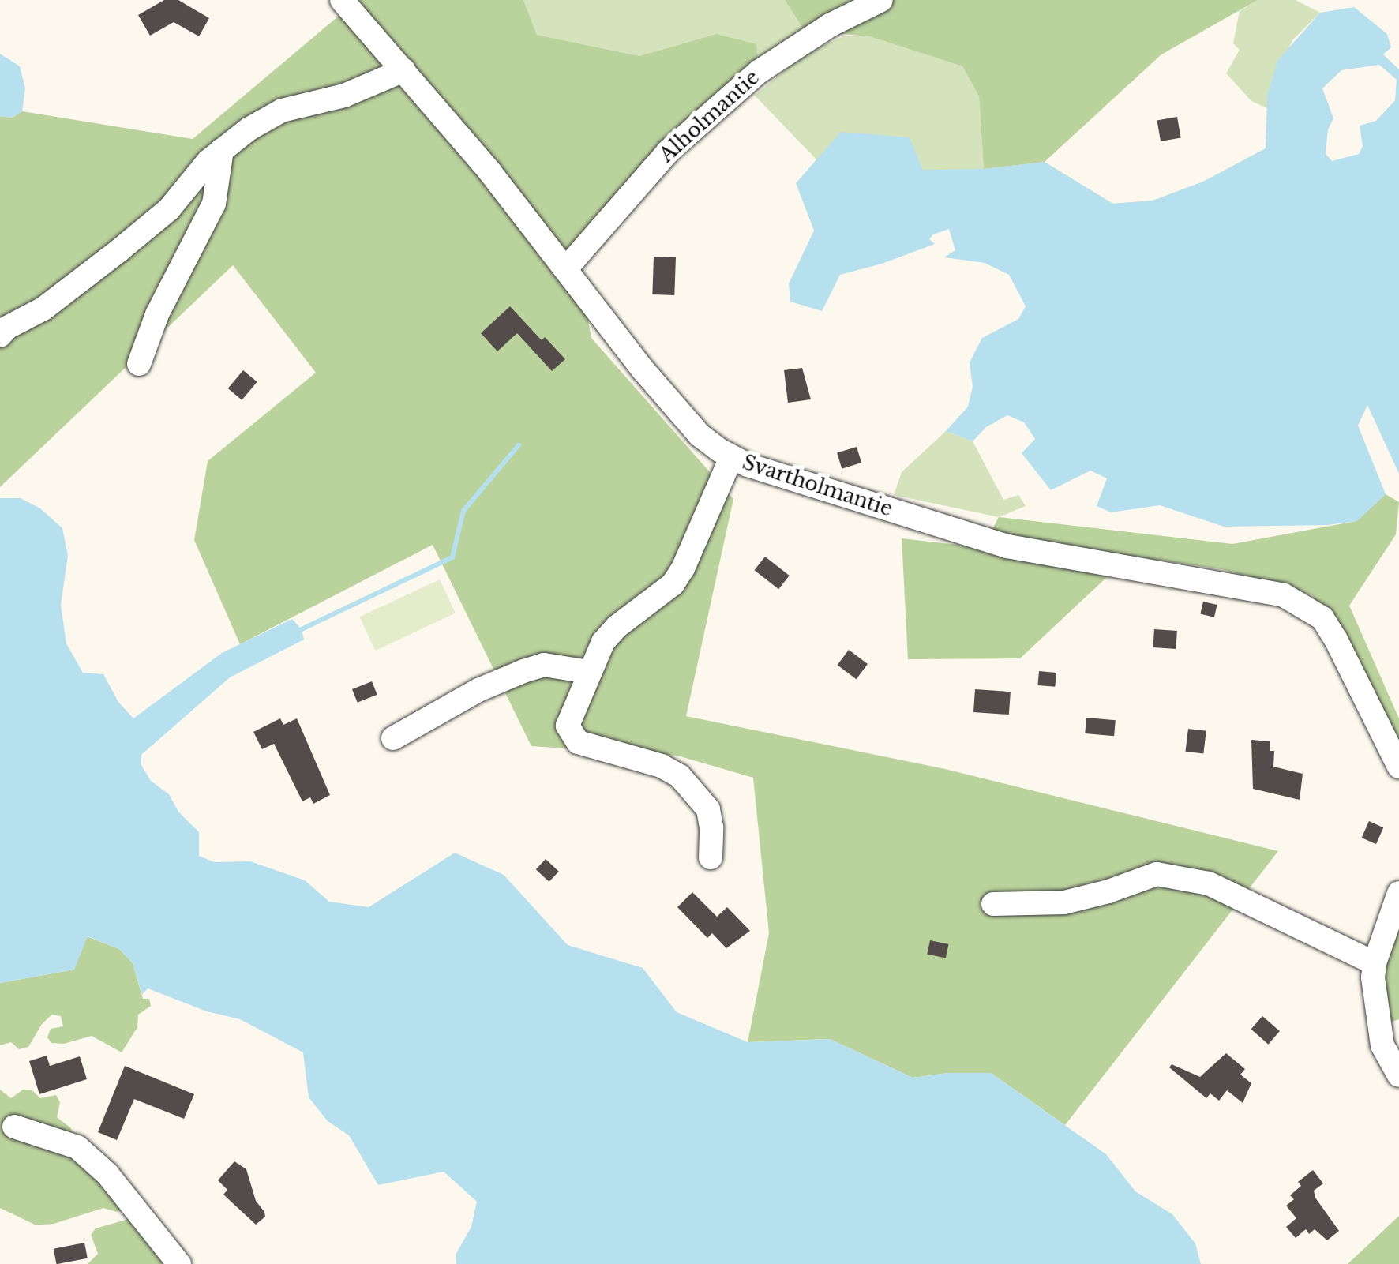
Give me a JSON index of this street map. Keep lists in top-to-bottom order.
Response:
{
  "streets": {
    "street": ["Alholmantie", "Svartholmantie"]
  },
  "crossings": [
    ["Alholmantie", "Svartholmantie"]
  ]
}
